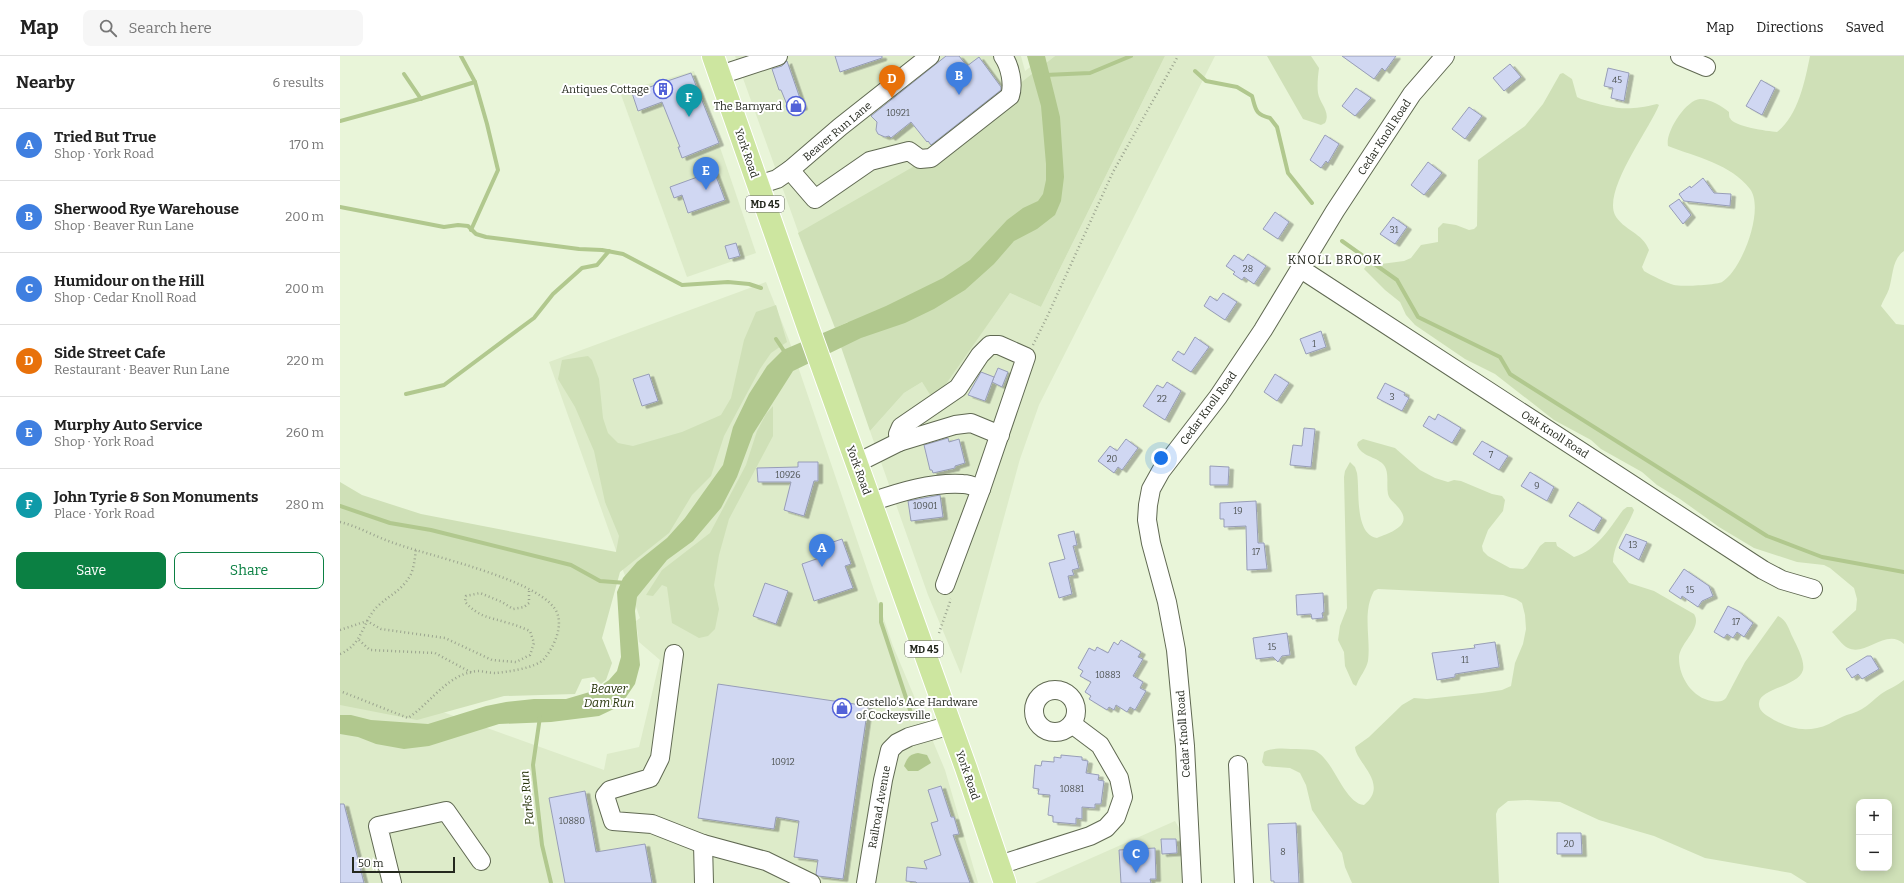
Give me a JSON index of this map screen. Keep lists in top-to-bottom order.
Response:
{
  "streets": {
    "main road": ["York Road", "MD 45"],
    "street": [
      "Beaver Run Lane",
      "Cedar Knoll Road",
      "Oak Knoll Road",
      "Railroad Avenue"
    ]
  },
  "crossings": [
    ["Beaver Run Lane", "York Road"],
    ["Cedar Knoll Road", "Oak Knoll Road"],
    ["York Road", "Railroad Avenue"]
  ],
  "districts": ["KNOLL BROOK"],
  "water": ["Beaver Dam Run", "Parks Run"],
  "places": {
    "building": ["Antiques Cottage"],
    "shop": ["The Barnyard", "Costello's Ace Hardware of Cockeysville"]
  },
  "house_numbers": [
    "45",
    "10921",
    "31",
    "28",
    "1",
    "3",
    "22",
    "7",
    "20",
    "10926",
    "9",
    "10901",
    "19",
    "13",
    "17",
    "15",
    "17",
    "15",
    "11",
    "10883",
    "10912",
    "10881",
    "10880",
    "20",
    "8"
  ],
  "scale_bar": "50 m",
  "page": {
    "header": "Map",
    "search": "Search here",
    "nav": ["Map", "Directions", "Saved"],
    "heading": ["Nearby", "6 results"],
    "pins": [
      "B",
      "D",
      "F",
      "E",
      "A",
      "C"
    ],
    "list": [
      {
        "mark": "A",
        "name": "Tried But True",
        "note": "Shop · York Road",
        "value": "170 m"
      },
      {
        "mark": "B",
        "name": "Sherwood Rye Warehouse",
        "note": "Shop · Beaver Run Lane",
        "value": "200 m"
      },
      {
        "mark": "C",
        "name": "Humidour on the Hill",
        "note": "Shop · Cedar Knoll Road",
        "value": "200 m"
      },
      {
        "mark": "D",
        "name": "Side Street Cafe",
        "note": "Restaurant · Beaver Run Lane",
        "value": "220 m"
      },
      {
        "mark": "E",
        "name": "Murphy Auto Service",
        "note": "Shop · York Road",
        "value": "260 m"
      },
      {
        "mark": "F",
        "name": "John Tyrie & Son Monuments",
        "note": "Place · York Road",
        "value": "280 m"
      }
    ],
    "buttons": ["Save", "Share"],
    "map_buttons": ["+", "−"],
    "scale": "50 m"
  }
}
